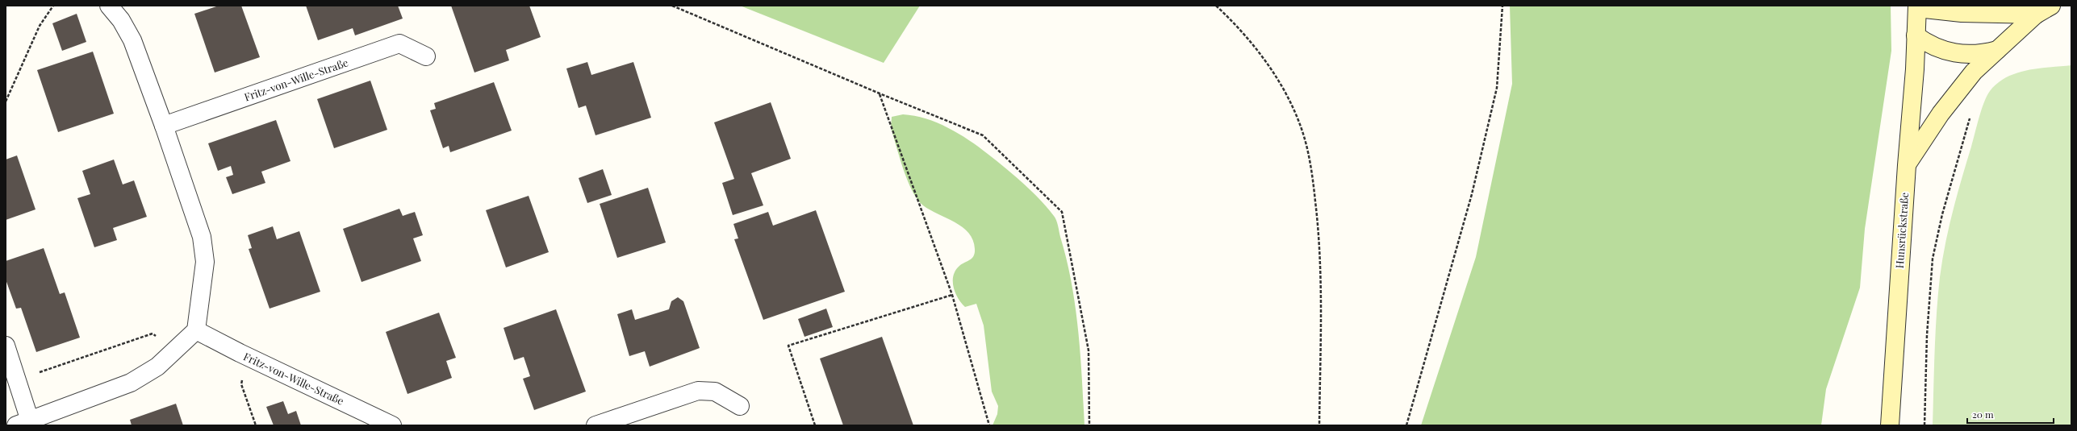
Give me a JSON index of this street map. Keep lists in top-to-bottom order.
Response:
{
  "streets": {
    "street": ["Fritz-von-Wille-Straße", "Hunsrückstraße"]
  },
  "scale_bar": "20 m"
}
